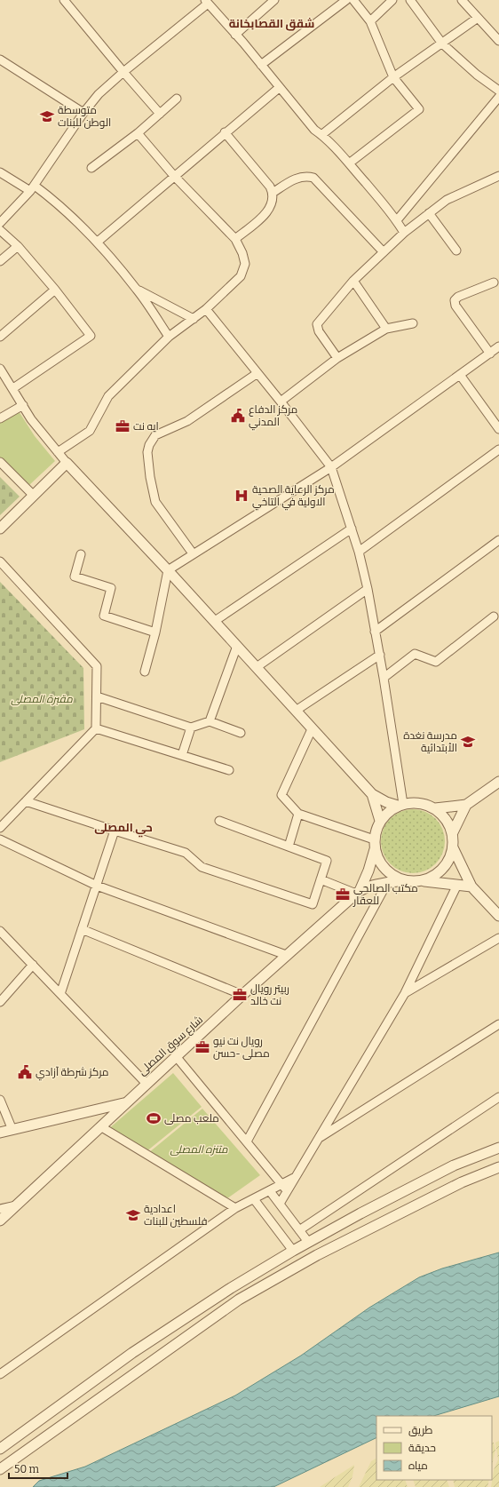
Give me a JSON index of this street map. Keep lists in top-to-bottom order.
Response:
{
  "streets": {
    "street": ["شارع سوق المصلى"]
  },
  "districts": ["شقق القصابخانة", "حي المصلى"],
  "parks": ["مقبرة المصلى", "متنزه المصلى"],
  "places": {
    "school or university": ["متوسطة الوطن للبنات", "مدرسة نغدة الأبتدائية", "اعدادية فلسطين للبنات"],
    "public building": ["مركز الدفاع المدني", "مركز شرطة آزادي"],
    "office": [
      "ايه نت",
      "مكتب الصالحي للعقار",
      "ربيتر رويال نت خالد",
      "رويال نت نيو مصلى -حسن"
    ],
    "hospital": ["مركز الرعاية الصحية الاولية في التاخي"],
    "sports": ["ملعب مصلى"]
  },
  "legend": ["طريق", "حديقة", "مياه"],
  "scale_bar": "50 m"
}
